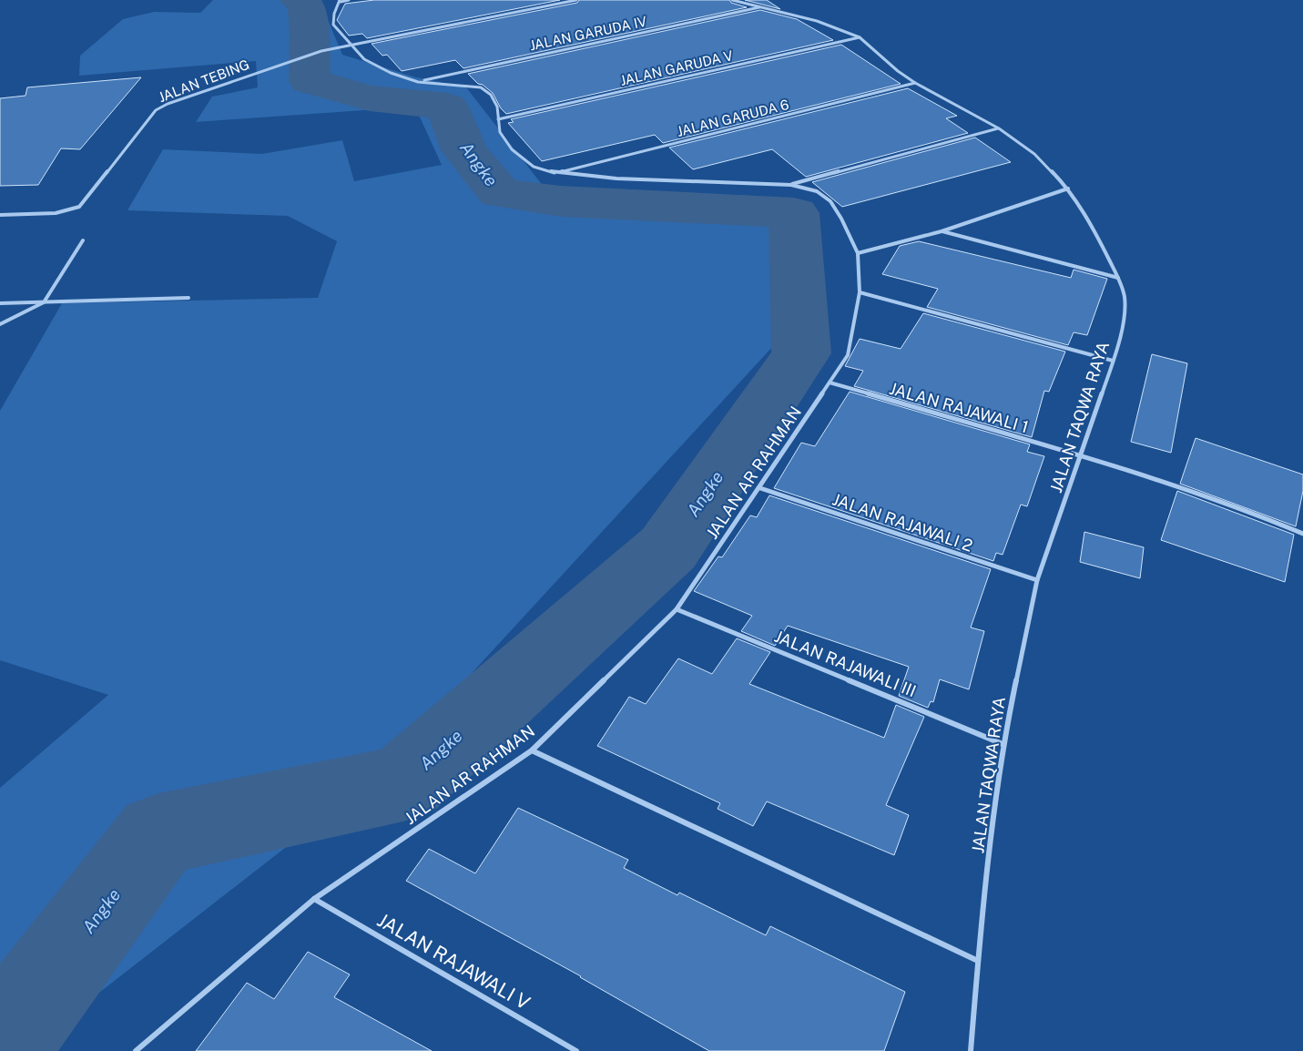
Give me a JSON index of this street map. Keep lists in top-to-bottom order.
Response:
{
  "streets": {
    "street": [
      "JALAN GARUDA IV",
      "JALAN GARUDA V",
      "JALAN TEBING",
      "JALAN GARUDA 6",
      "JALAN RAJAWALI 1",
      "JALAN TAQWA RAYA",
      "JALAN AR RAHMAN",
      "JALAN RAJAWALI 2",
      "JALAN RAJAWALI III",
      "JALAN RAJAWALI V"
    ]
  },
  "crossings": [
    ["JALAN GARUDA IV", "JALAN TAQWA RAYA"],
    ["JALAN GARUDA IV", "JALAN AR RAHMAN"],
    ["JALAN GARUDA V", "JALAN TAQWA RAYA"],
    ["JALAN GARUDA V", "JALAN AR RAHMAN"],
    ["JALAN TEBING", "JALAN AR RAHMAN"],
    ["JALAN GARUDA 6", "JALAN TAQWA RAYA"],
    ["JALAN GARUDA 6", "JALAN AR RAHMAN"],
    ["JALAN RAJAWALI 1", "JALAN TAQWA RAYA"],
    ["JALAN RAJAWALI 1", "JALAN AR RAHMAN"],
    ["JALAN TAQWA RAYA", "JALAN RAJAWALI 2"],
    ["JALAN TAQWA RAYA", "JALAN RAJAWALI III"],
    ["JALAN AR RAHMAN", "JALAN RAJAWALI 2"],
    ["JALAN AR RAHMAN", "JALAN RAJAWALI III"],
    ["JALAN AR RAHMAN", "JALAN RAJAWALI V"]
  ],
  "water": ["Angke"]
}
